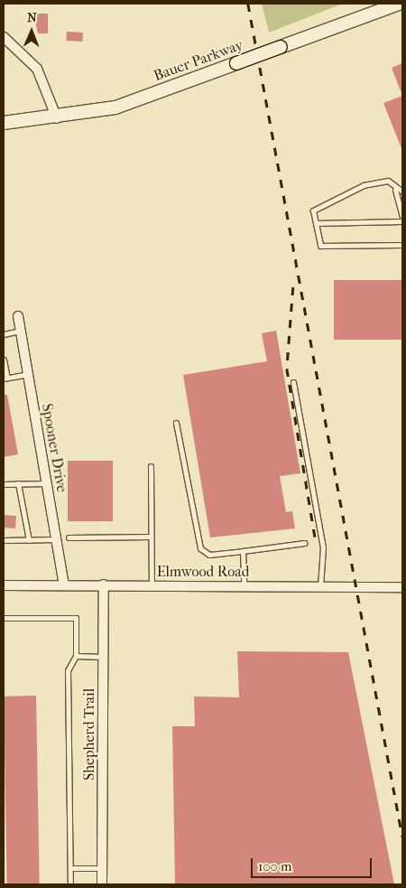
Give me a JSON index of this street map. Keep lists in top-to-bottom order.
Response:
{
  "streets": {
    "main road": ["Bauer Parkway"],
    "street": ["Spooner Drive", "Elmwood Road", "Shepherd Trail"]
  },
  "crossings": [
    ["Spooner Drive", "Elmwood Road"],
    ["Elmwood Road", "Shepherd Trail"]
  ],
  "scale_bar": "100 m",
  "north": "top"
}
